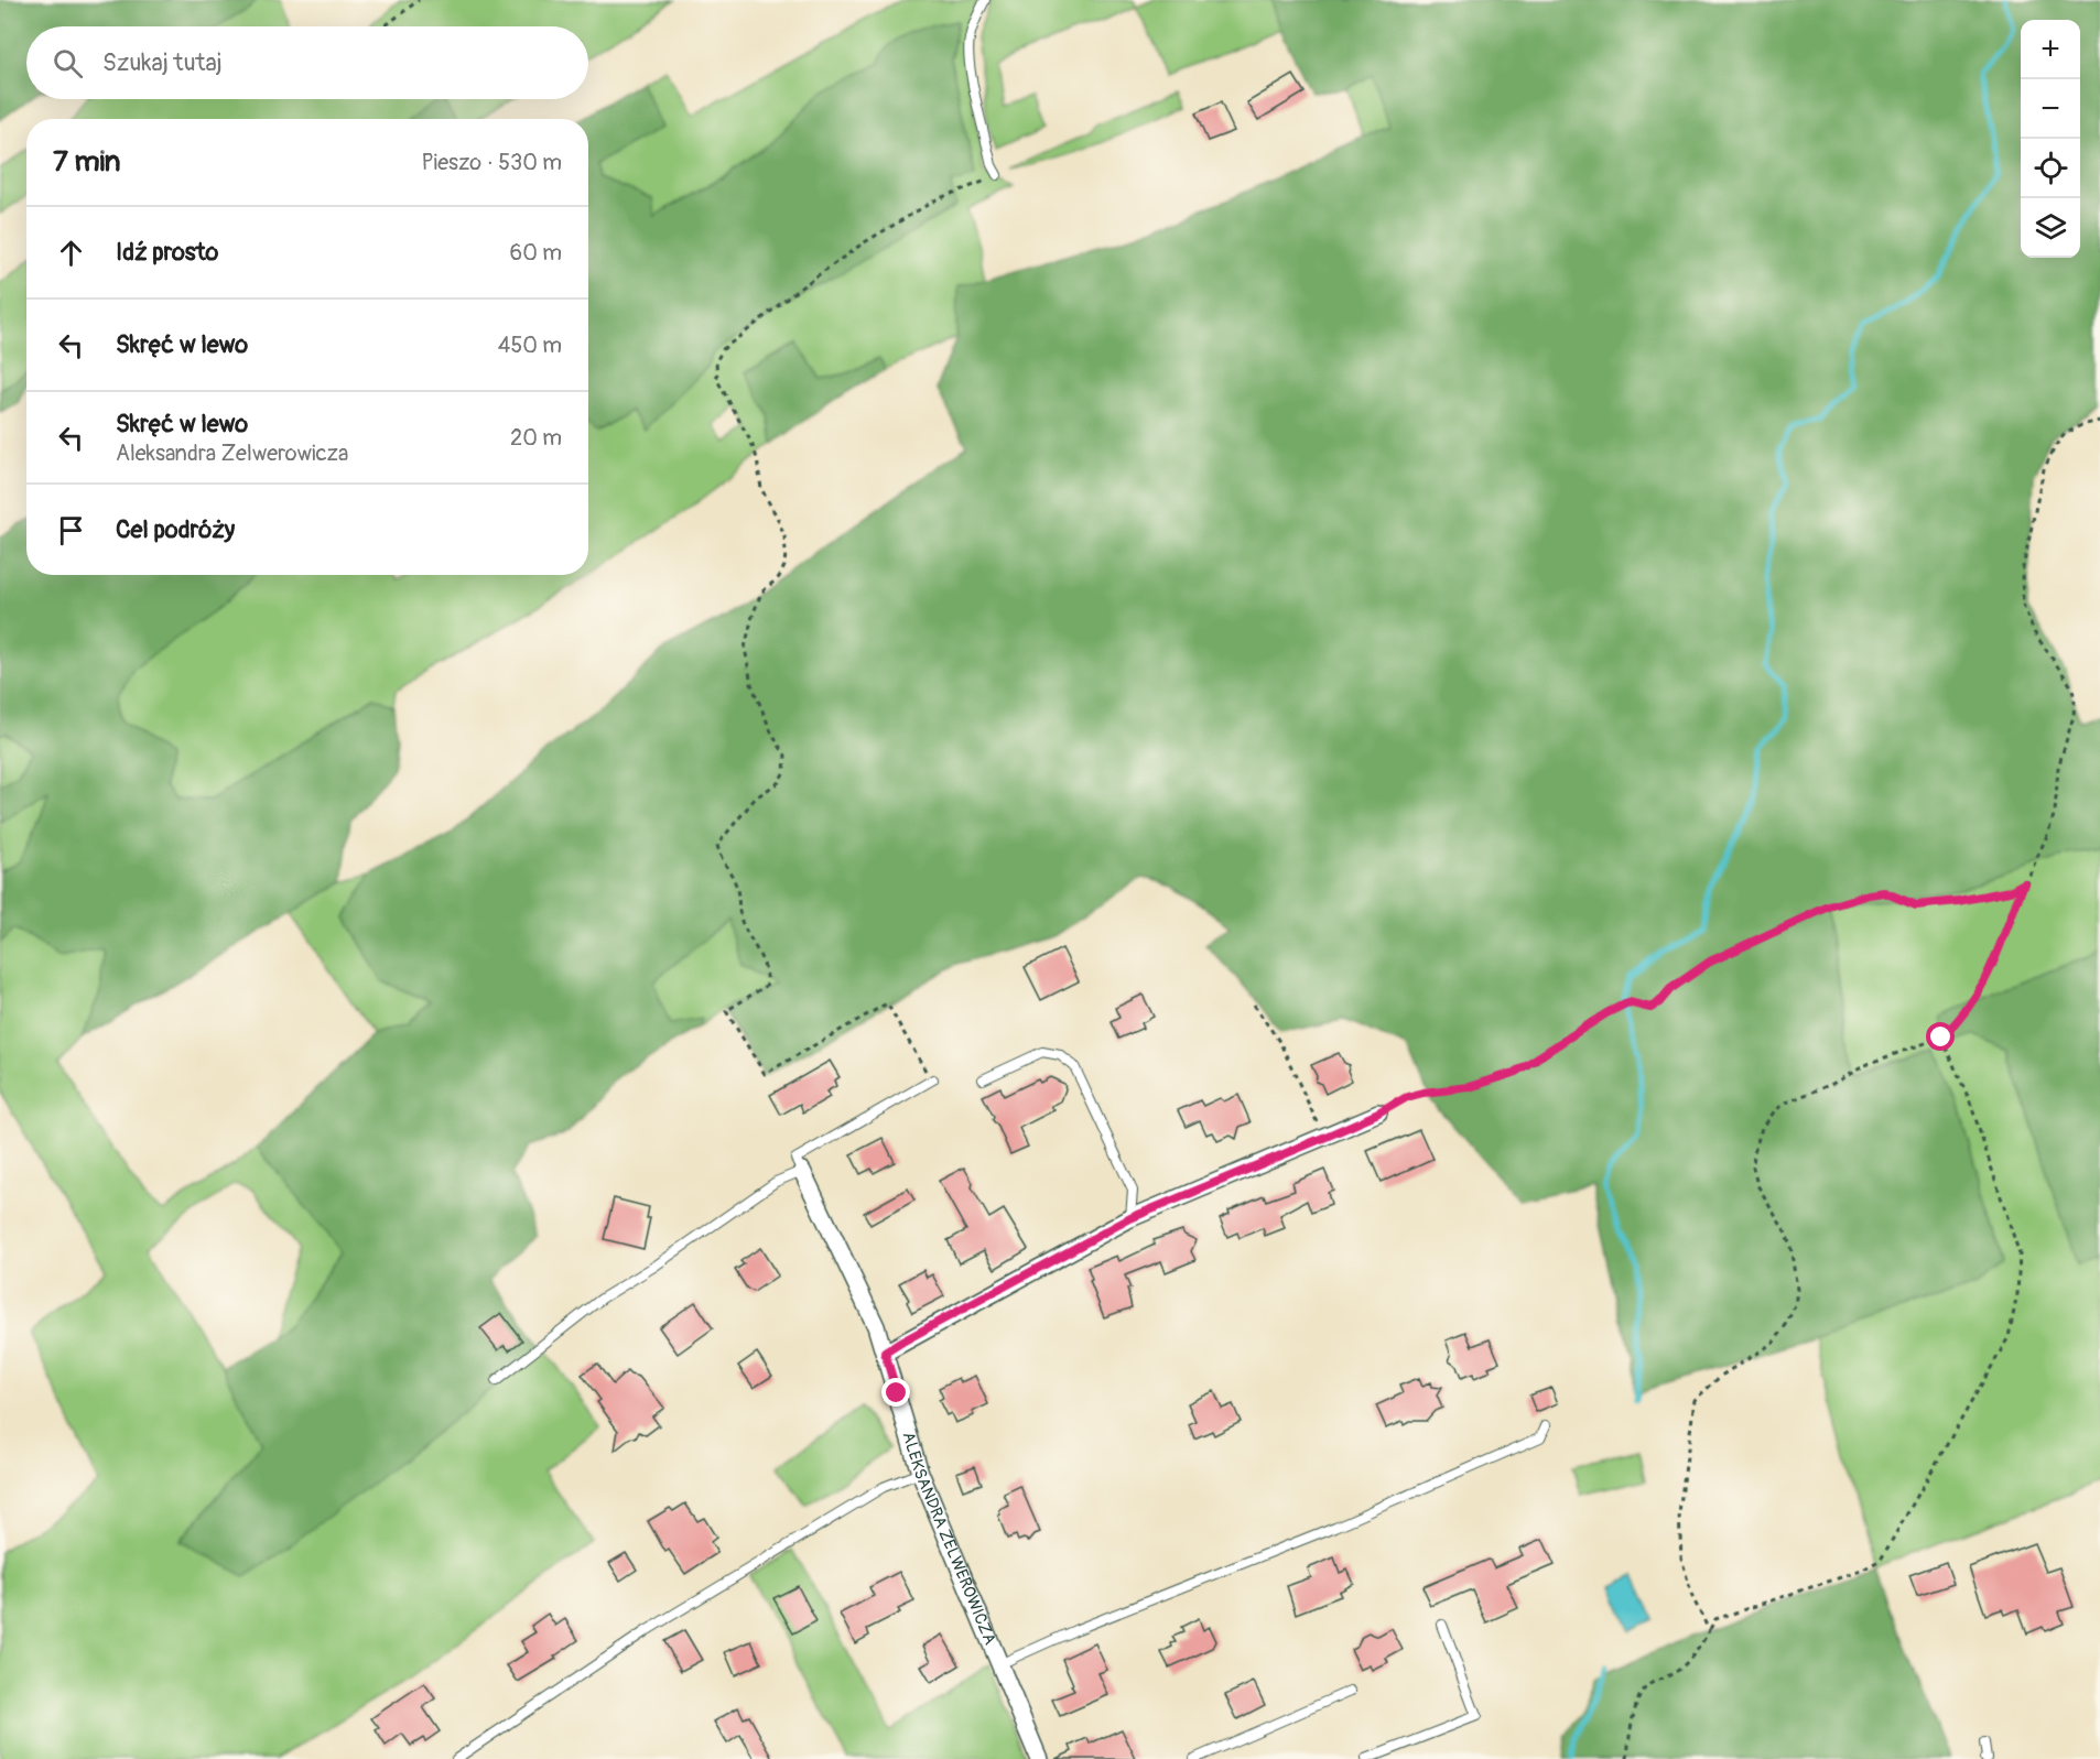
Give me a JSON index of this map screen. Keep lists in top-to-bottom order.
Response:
{
  "streets": {
    "street": ["ALEKSANDRA ZELWEROWICZA"]
  },
  "page": {
    "map_buttons": ["+", "−"],
    "search": "Szukaj tutaj",
    "heading": ["7 min", "Pieszo · 530 m"],
    "list": [
      ["Idź prosto", "60 m"],
      ["Skręć w lewo", "450 m"],
      ["Skręć w lewo", "Aleksandra Zelwerowicza", "20 m"],
      "Cel podróży"
    ]
  }
}
